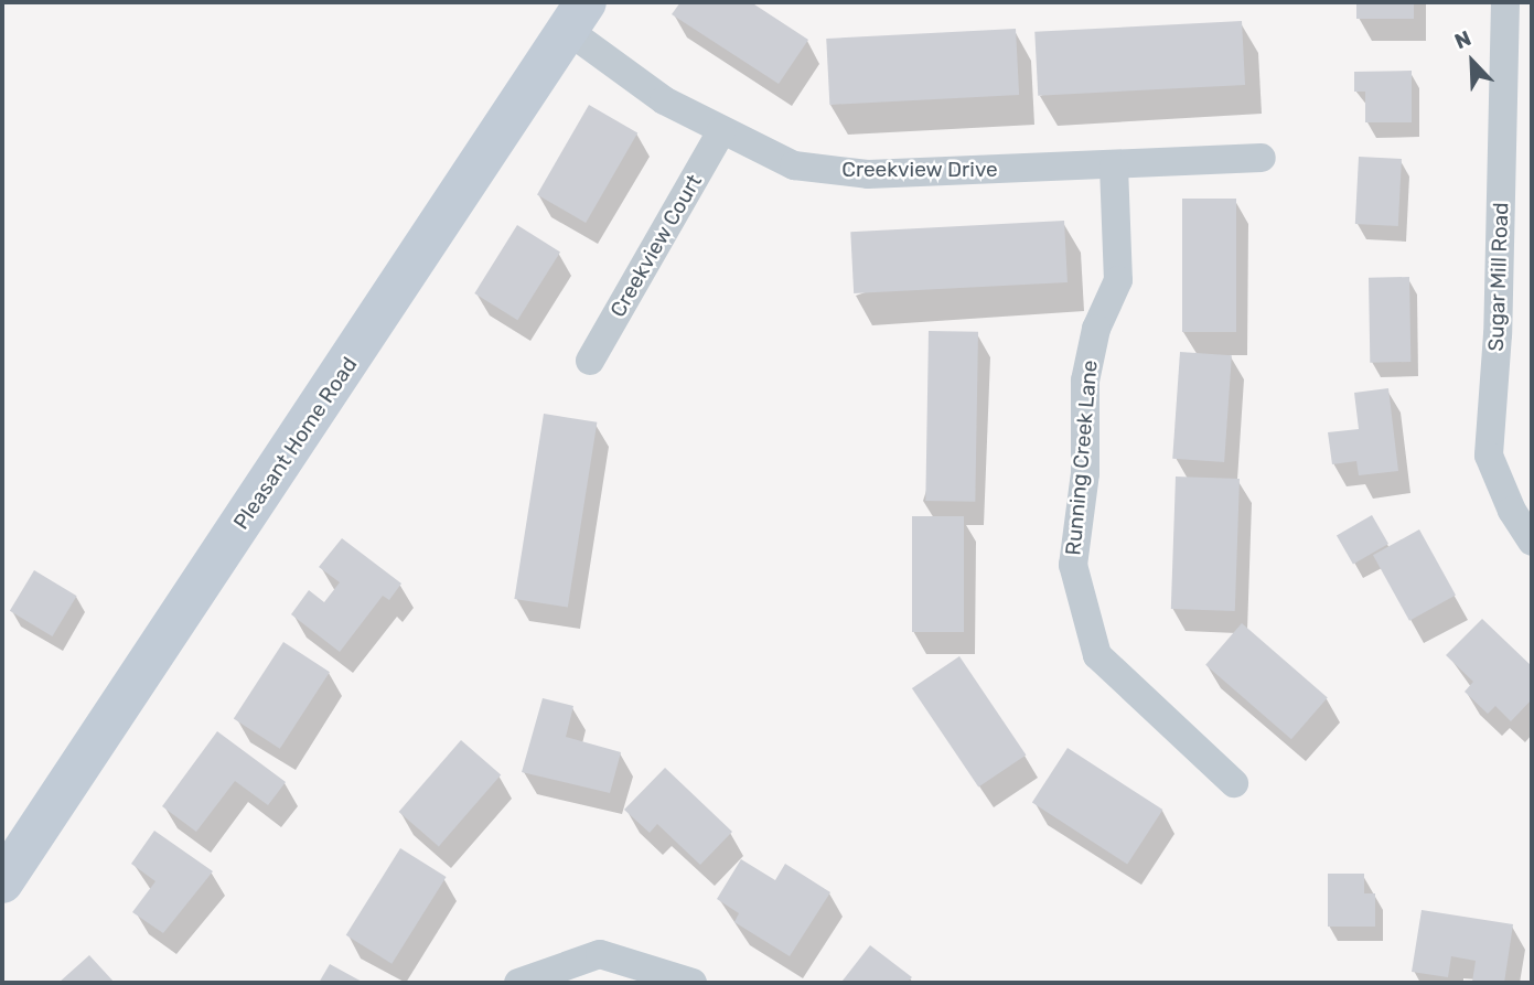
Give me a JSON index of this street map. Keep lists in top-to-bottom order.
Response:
{
  "streets": {
    "main road": ["Pleasant Home Road"],
    "street": [
      "Creekview Drive",
      "Creekview Court",
      "Sugar Mill Road",
      "Running Creek Lane"
    ]
  },
  "crossings": [
    ["Creekview Drive", "Creekview Court"],
    ["Creekview Drive", "Pleasant Home Road"],
    ["Creekview Drive", "Running Creek Lane"]
  ],
  "north": "top left"
}
